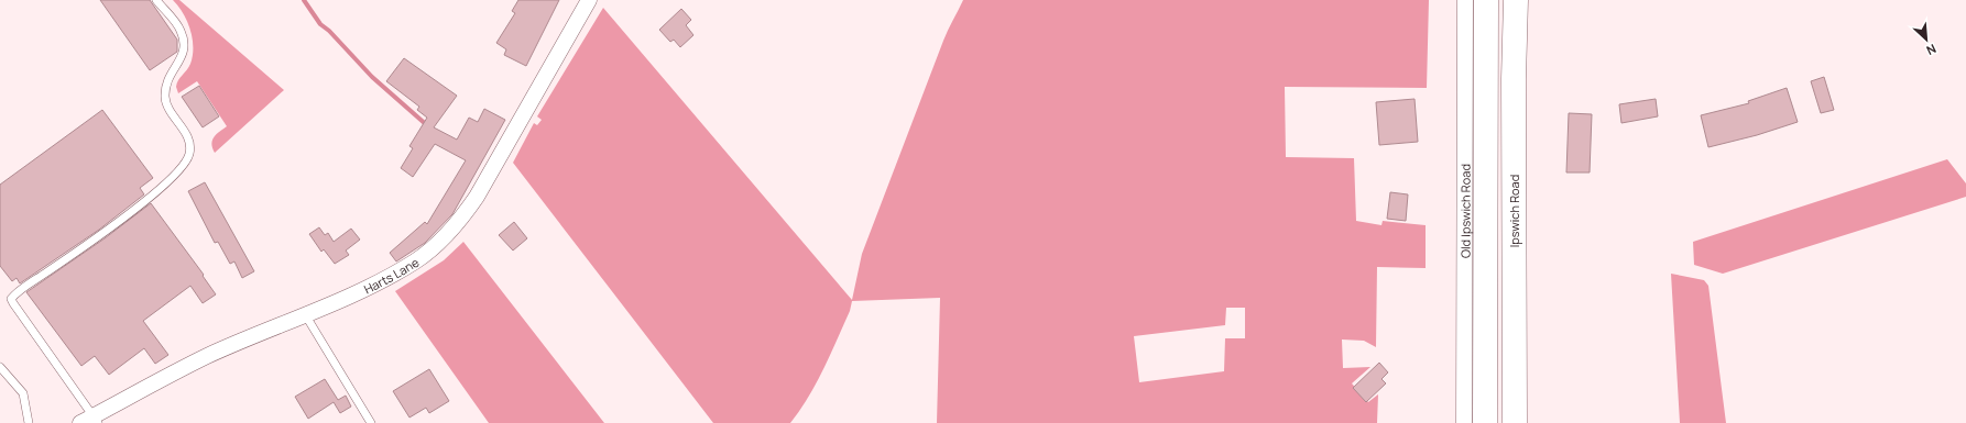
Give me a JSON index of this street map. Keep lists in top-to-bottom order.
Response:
{
  "streets": {
    "highway": ["Ipswich Road"],
    "street": ["Old Ipswich Road", "Harts Lane"]
  },
  "north": "bottom right"
}
